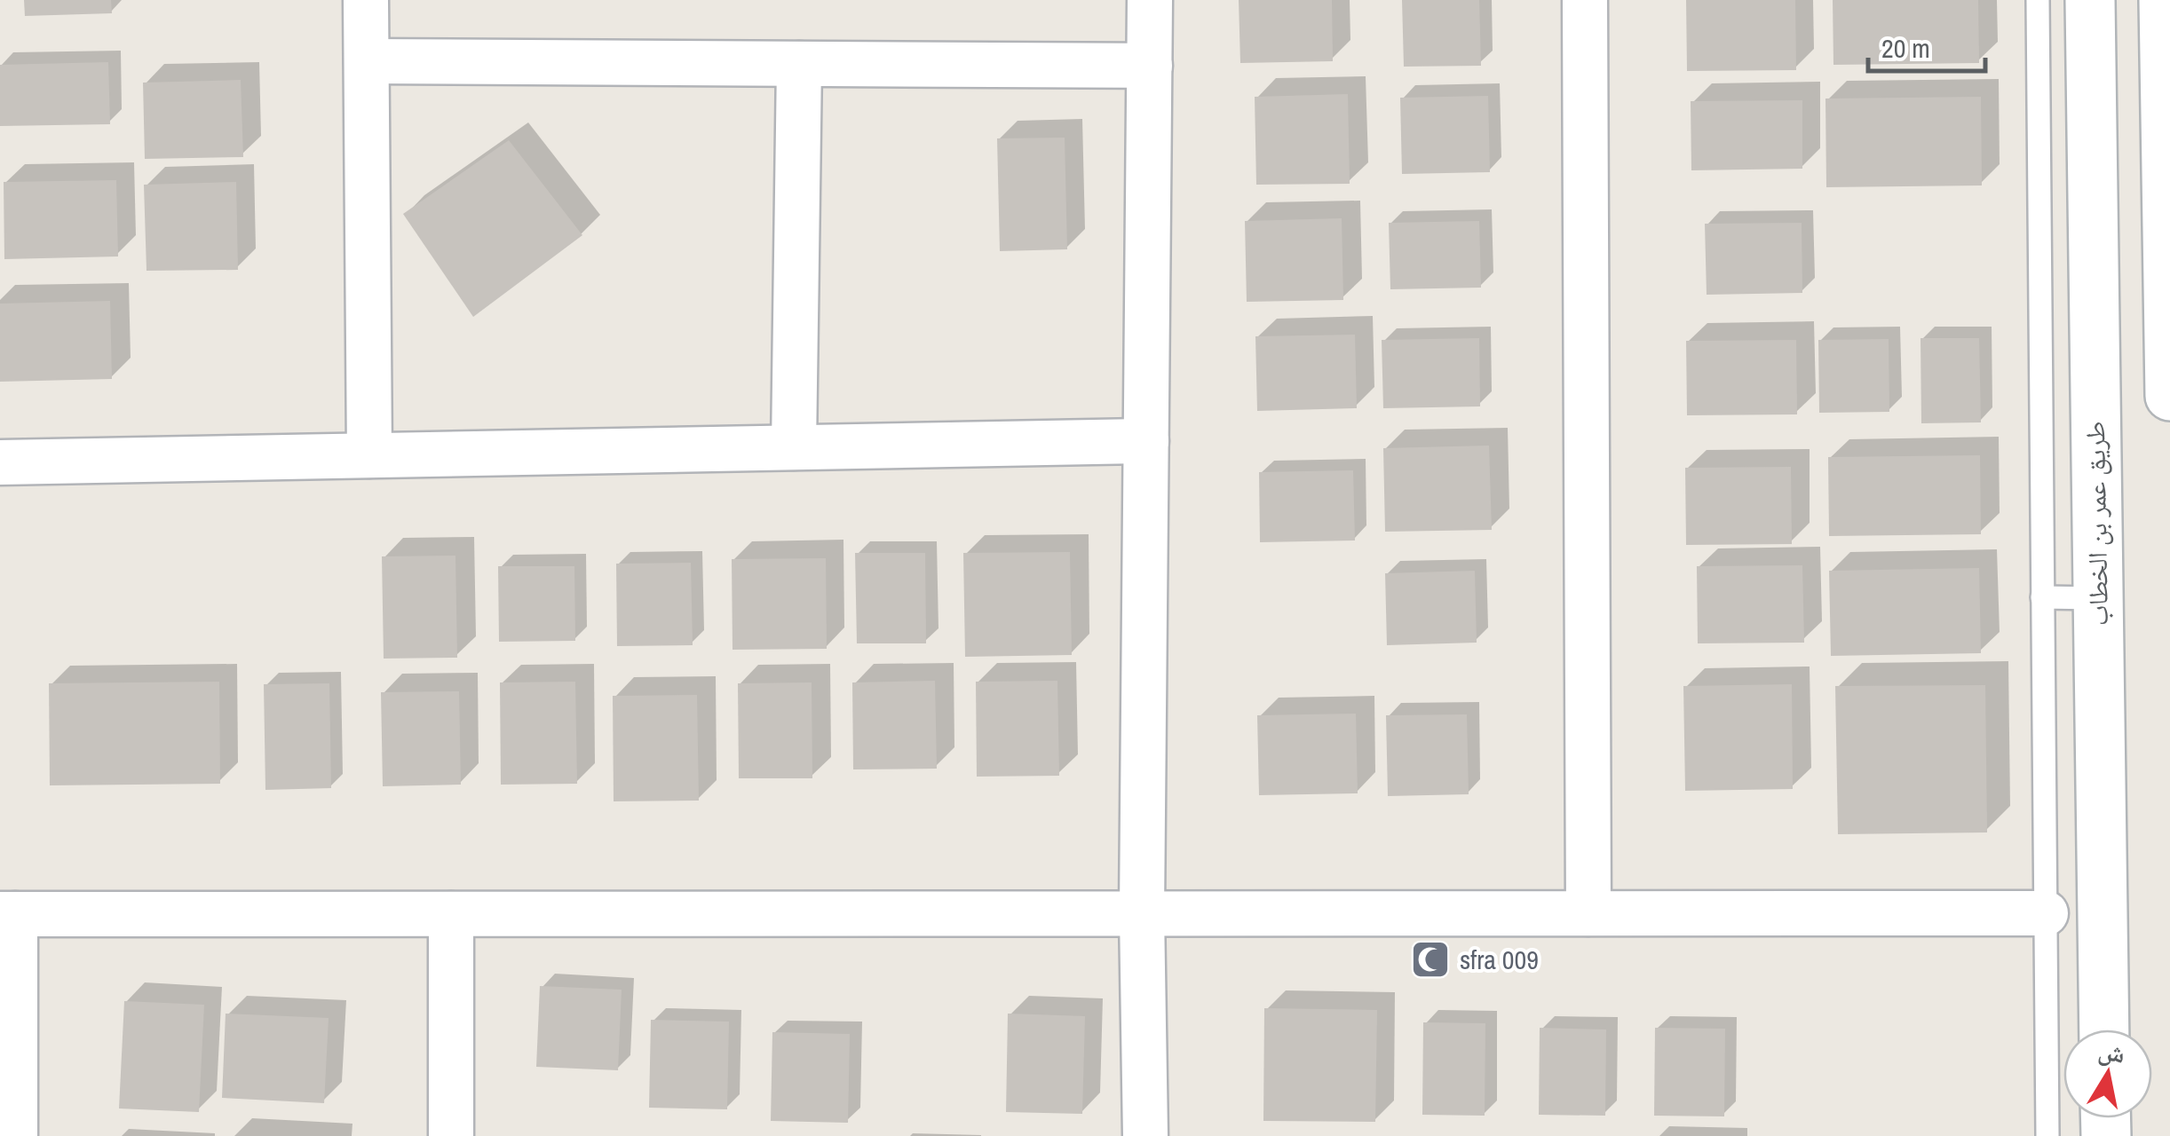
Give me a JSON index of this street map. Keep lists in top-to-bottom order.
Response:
{
  "streets": {
    "main road": ["طريق عمر بن الخطاب"]
  },
  "places": {
    "mosque": ["sfra 009"]
  },
  "scale_bar": "20 m",
  "north": "top"
}
